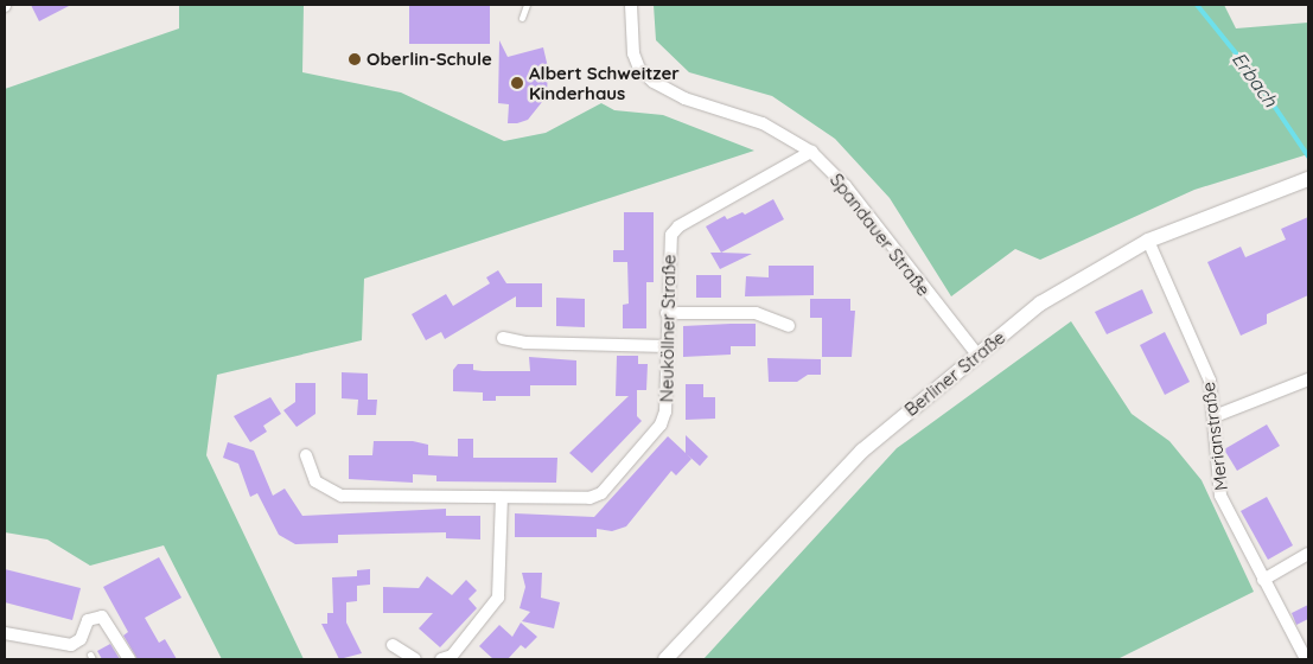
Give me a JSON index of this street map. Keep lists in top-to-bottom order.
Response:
{
  "streets": {
    "street": [
      "Spandauer Straße",
      "Neuköllner Straße",
      "Berliner Straße",
      "Merianstraße"
    ]
  },
  "crossings": [
    ["Spandauer Straße", "Neuköllner Straße"],
    ["Spandauer Straße", "Berliner Straße"],
    ["Berliner Straße", "Merianstraße"]
  ],
  "water": ["Erbach"],
  "places": ["Oberlin-Schule", "Albert Schweitzer Kinderhaus"]
}
